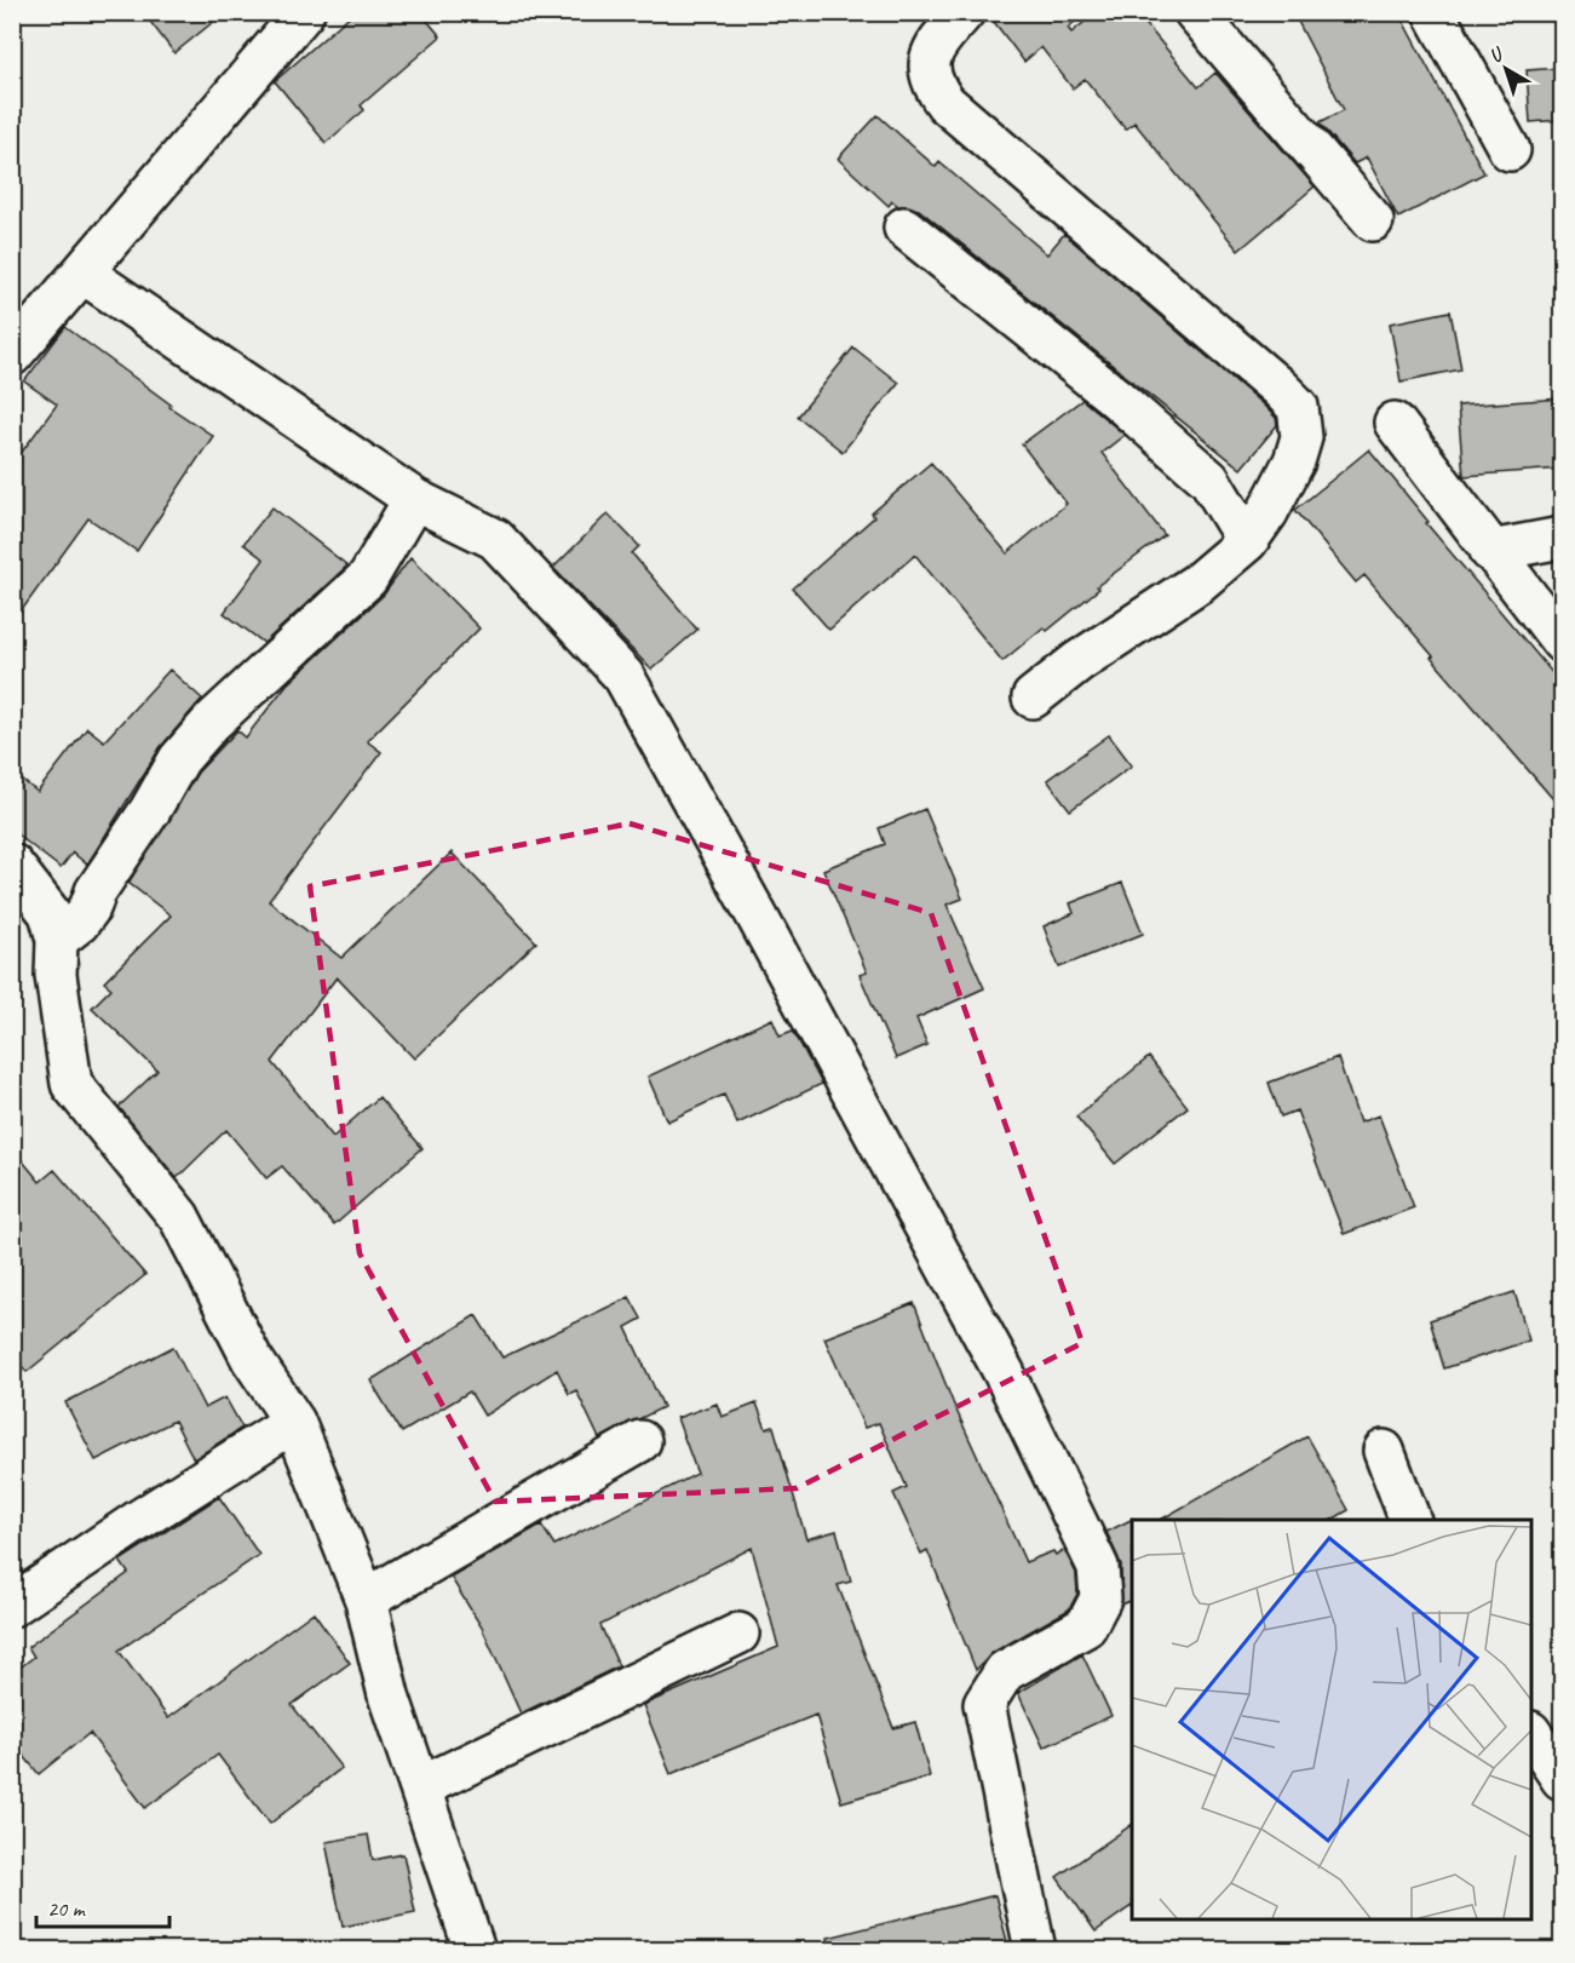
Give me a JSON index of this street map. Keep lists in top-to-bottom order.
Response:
{
  "scale_bar": "20 m",
  "north": "top left"
}
